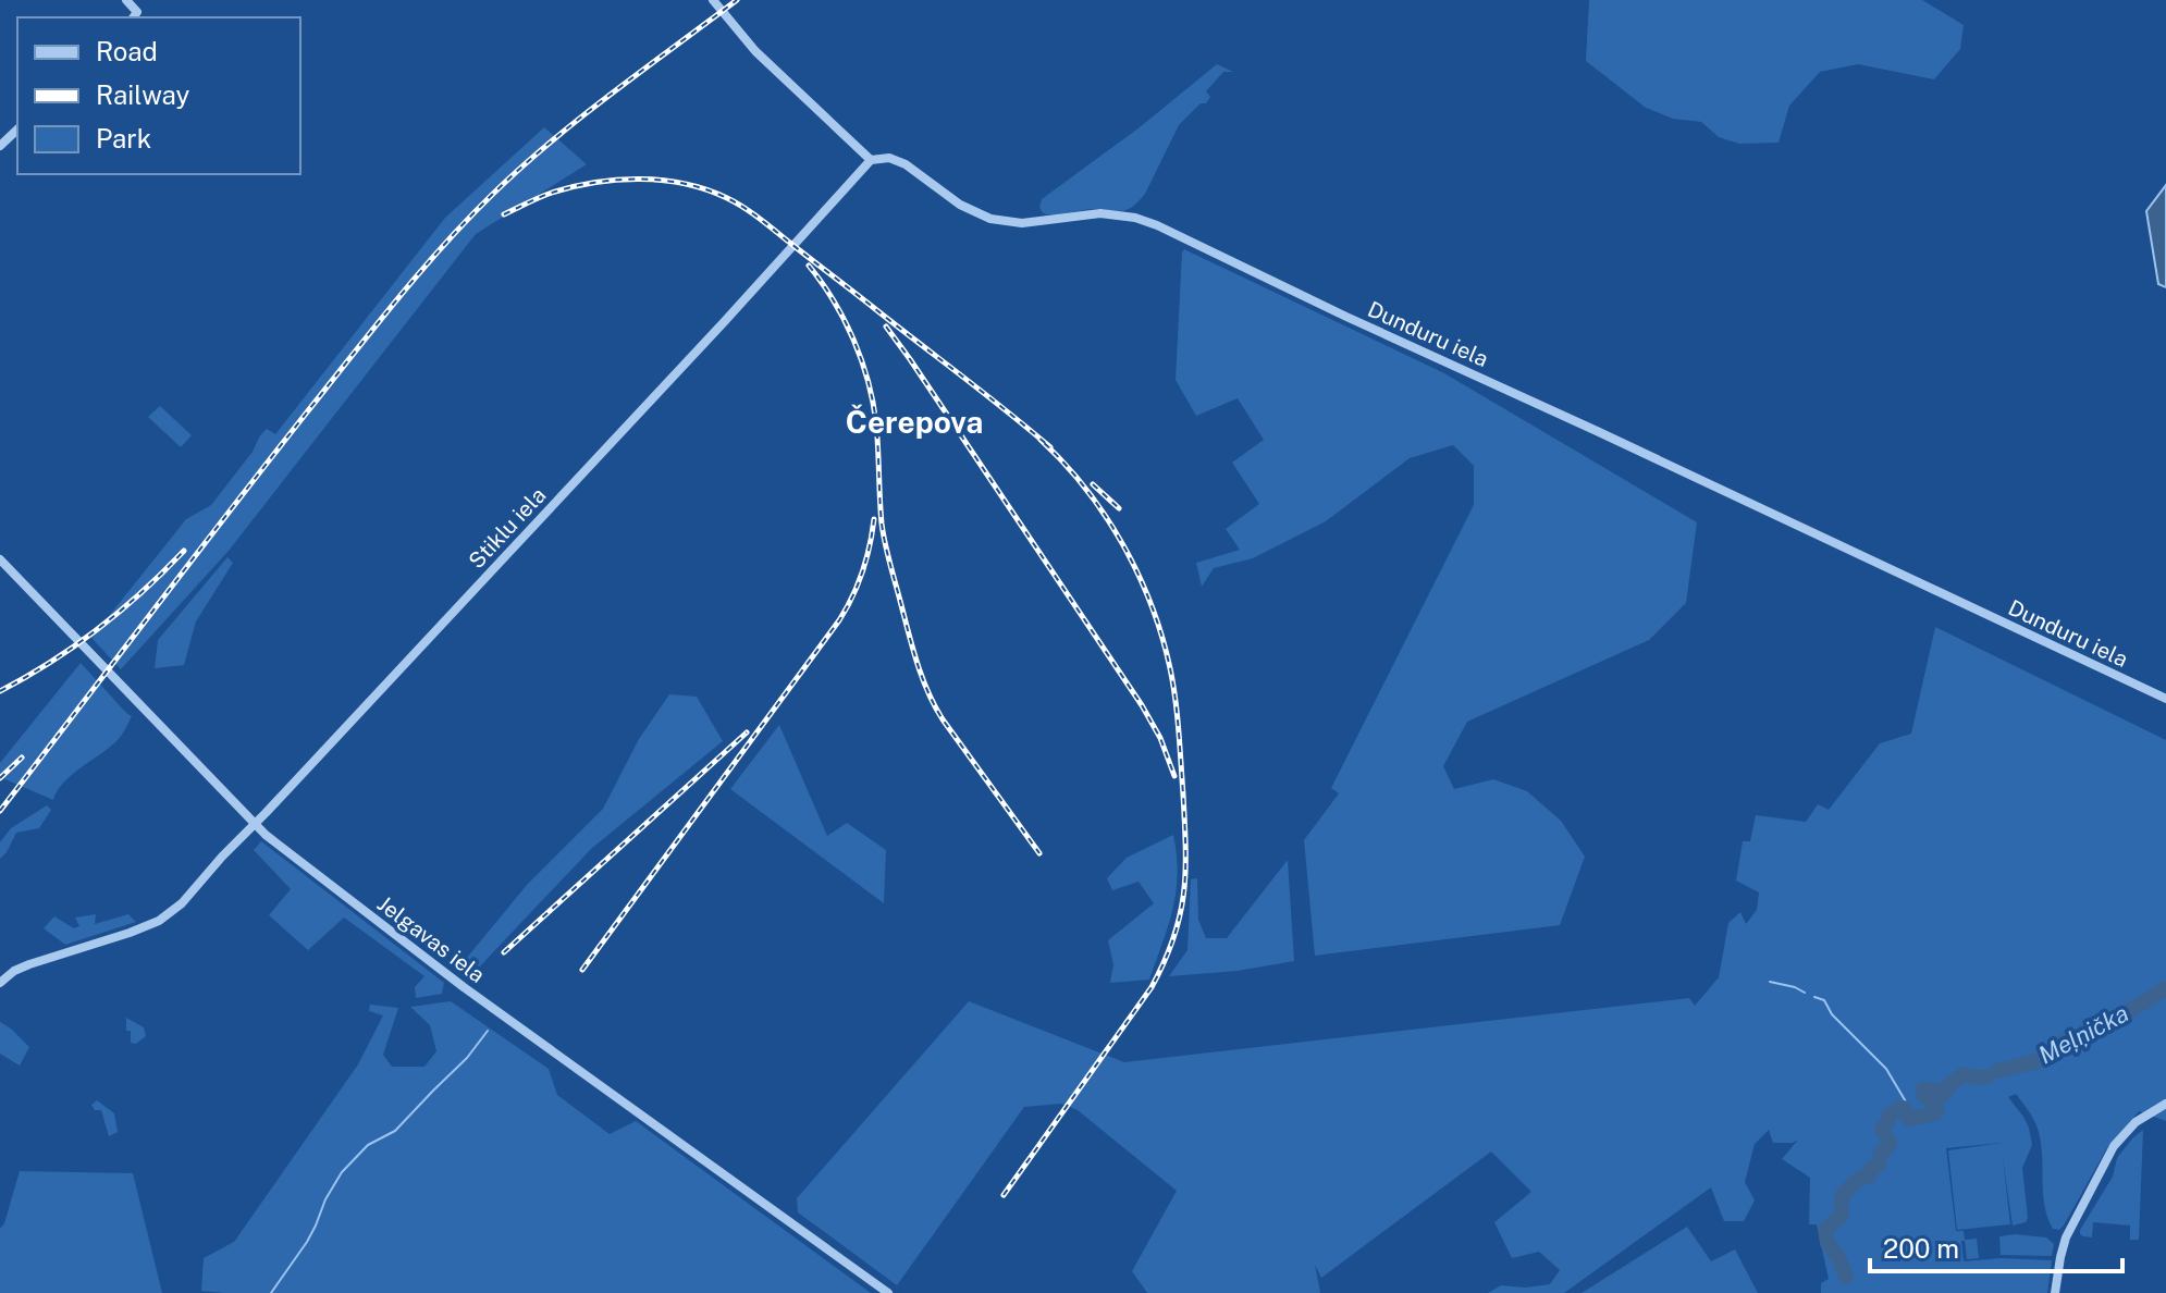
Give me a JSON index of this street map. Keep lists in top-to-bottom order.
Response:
{
  "streets": {
    "street": ["Dunduru iela", "Stiklu iela", "Jelgavas iela"]
  },
  "crossings": [
    ["Dunduru iela", "Stiklu iela"],
    ["Stiklu iela", "Jelgavas iela"]
  ],
  "districts": ["Čerepova"],
  "water": ["Meļņička"],
  "legend": ["Road", "Railway", "Park"],
  "scale_bar": "200 m"
}
